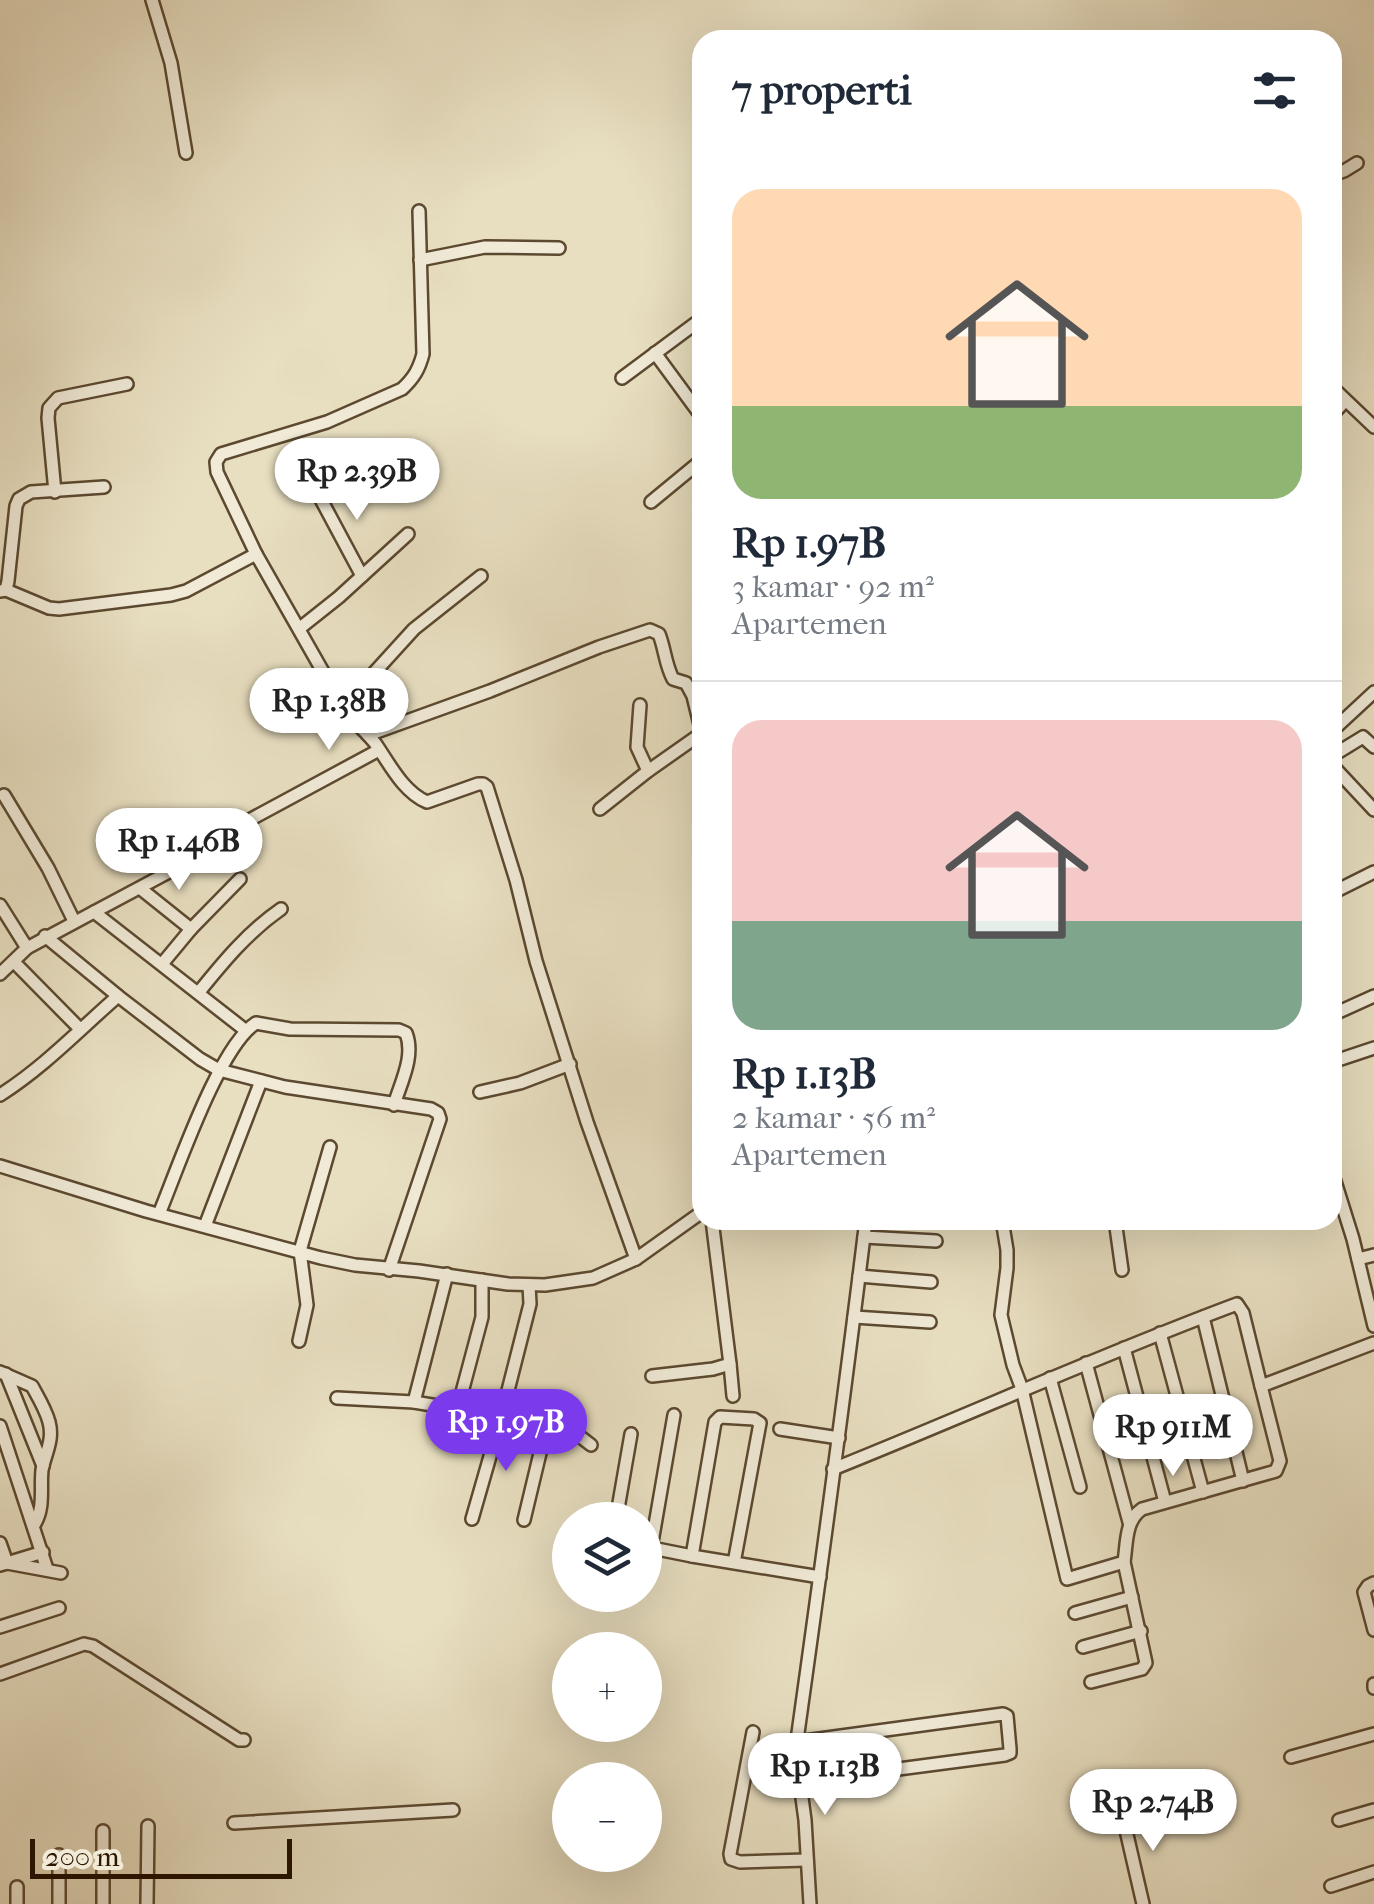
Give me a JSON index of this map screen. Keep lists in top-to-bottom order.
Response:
{
  "scale_bar": "200 m",
  "page": {
    "heading": "7 properti",
    "list": [
      {
        "name": "Rp 1.97B",
        "note": "3 kamar · 92 m² · Apartemen"
      },
      {
        "name": "Rp 1.13B",
        "note": "2 kamar · 56 m² · Apartemen"
      }
    ],
    "price": [
      "Rp 2.39B",
      "Rp 1.38B",
      "Rp 1.46B",
      "Rp 1.97B",
      "Rp 911M",
      "Rp 1.13B",
      "Rp 2.74B"
    ],
    "map_buttons": ["+", "−"],
    "scale": "200 m"
  }
}
